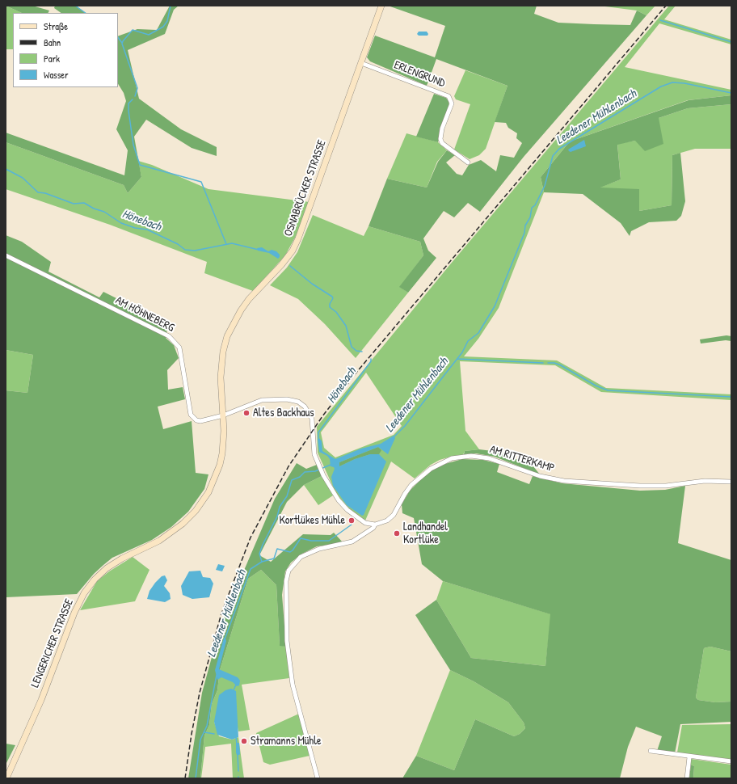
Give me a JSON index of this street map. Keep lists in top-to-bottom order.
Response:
{
  "streets": {
    "main road": ["OSNABRÜCKER STRASSE", "LENGERICHER STRASSE"],
    "street": ["ERLENGRUND", "AM HÖHNEBERG", "AM RITTERKAMP"]
  },
  "crossings": [
    ["ERLENGRUND", "OSNABRÜCKER STRASSE"],
    ["OSNABRÜCKER STRASSE", "AM HÖHNEBERG"],
    ["OSNABRÜCKER STRASSE", "LENGERICHER STRASSE"]
  ],
  "water": ["Leedener Mühlenbach", "Hönebach"],
  "places": [
    "Altes Backhaus",
    "Kortlükes Mühle",
    "Landhandel Kortlüke",
    "Stramanns Mühle"
  ],
  "legend": [
    "Straße",
    "Bahn",
    "Park",
    "Wasser"
  ]
}
